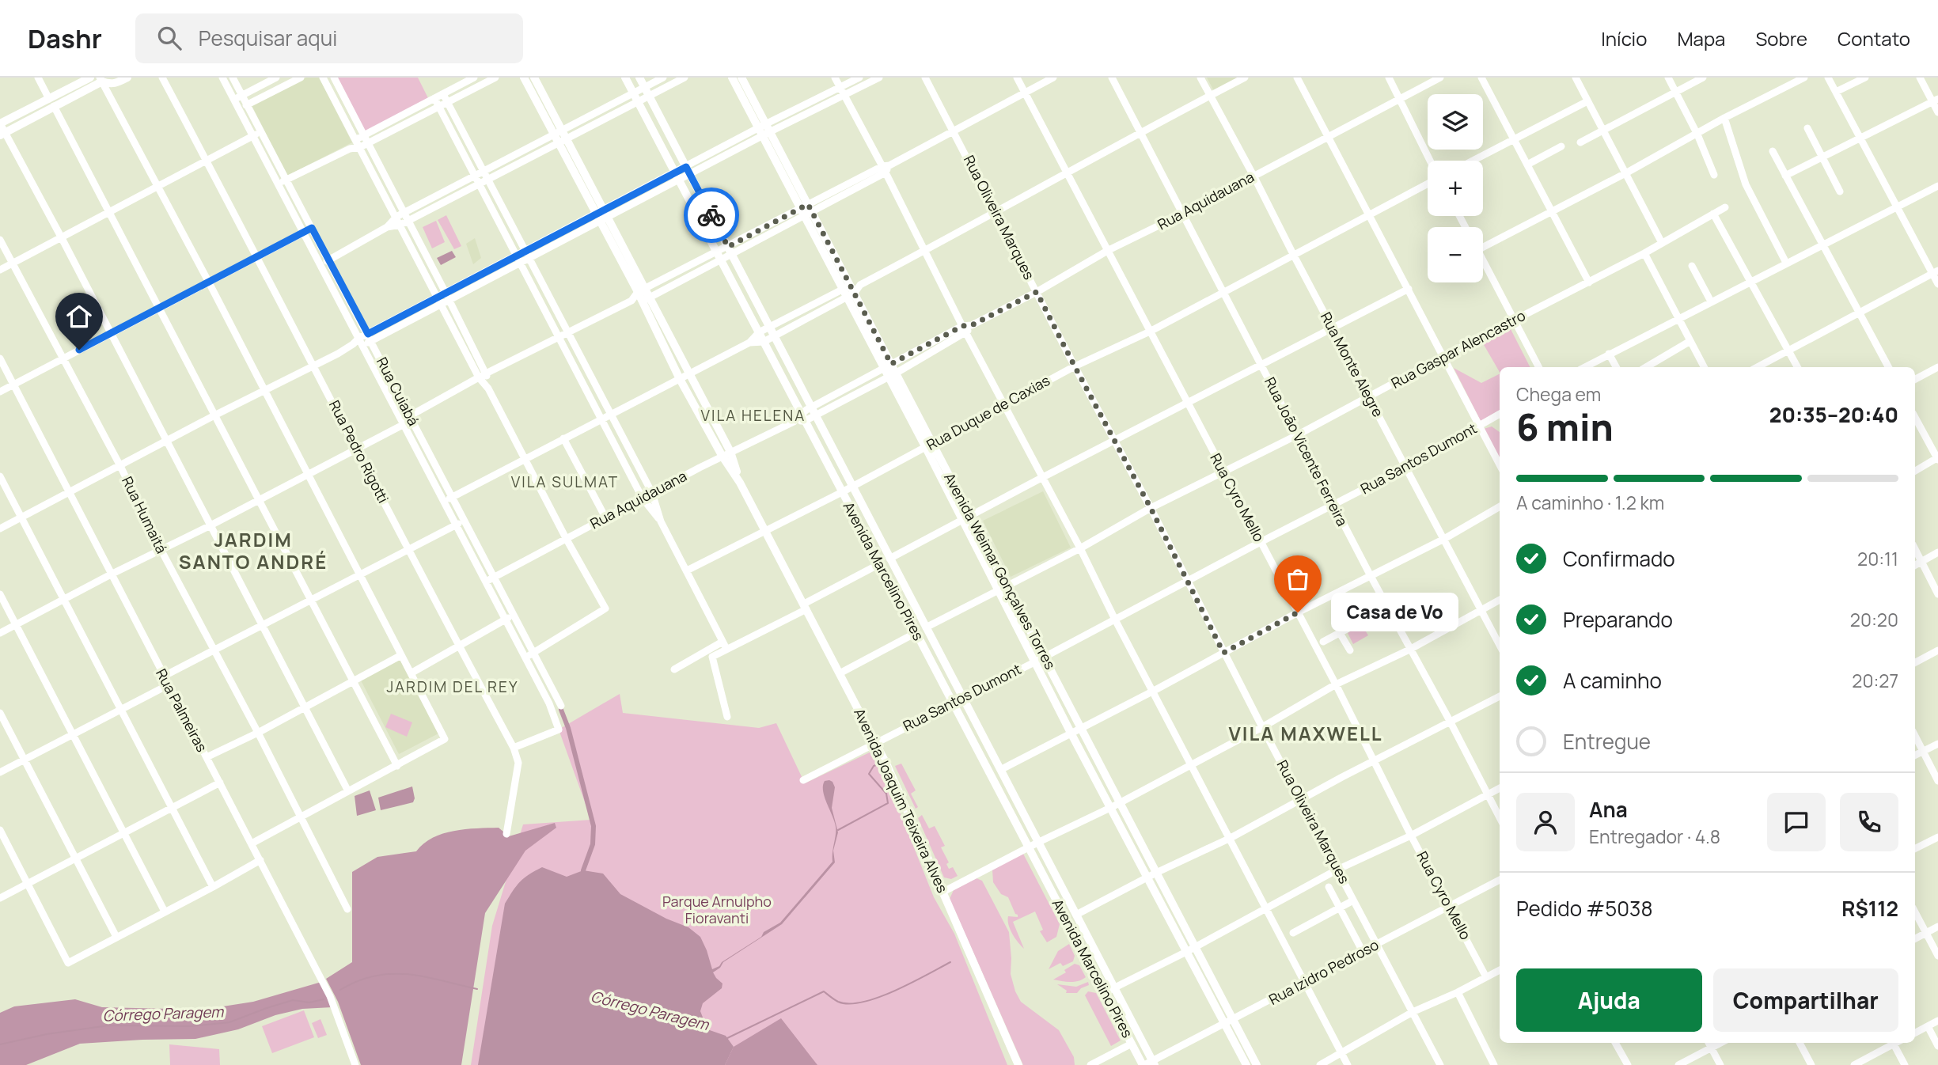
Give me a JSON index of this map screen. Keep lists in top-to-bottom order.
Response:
{
  "streets": {
    "main road": ["Avenida Marcelino Pires", "Avenida Weimar Gonçalves Torres", "Avenida Joaquim Teixeira Alves"],
    "street": [
      "Rua Aquidauana",
      "Rua Oliveira Marques",
      "Rua Gaspar Alencastro",
      "Rua Monte Alegre",
      "Rua Cuiabá",
      "Rua Duque de Caxias",
      "Rua Pedro Rigotti",
      "Rua João Vicente Ferreira",
      "Rua Santos Dumont",
      "Rua Cyro Mello",
      "Rua Humaitá",
      "Rua Palmeiras",
      "Rua Izidro Pedroso"
    ]
  },
  "crossings": [
    ["Rua Aquidauana", "Rua Oliveira Marques"],
    ["Rua Aquidauana", "Rua Monte Alegre"],
    ["Rua Aquidauana", "Rua Cuiabá"],
    ["Rua Aquidauana", "Rua João Vicente Ferreira"],
    ["Rua Aquidauana", "Rua Cyro Mello"],
    ["Rua Aquidauana", "Avenida Marcelino Pires"],
    ["Rua Aquidauana", "Avenida Weimar Gonçalves Torres"],
    ["Rua Aquidauana", "Avenida Joaquim Teixeira Alves"],
    ["Rua Oliveira Marques", "Rua Gaspar Alencastro"],
    ["Rua Oliveira Marques", "Rua Duque de Caxias"],
    ["Rua Oliveira Marques", "Rua Santos Dumont"],
    ["Rua Oliveira Marques", "Rua Izidro Pedroso"],
    ["Rua Gaspar Alencastro", "Rua Monte Alegre"],
    ["Rua Gaspar Alencastro", "Rua João Vicente Ferreira"],
    ["Rua Gaspar Alencastro", "Rua Cyro Mello"],
    ["Rua Gaspar Alencastro", "Avenida Marcelino Pires"],
    ["Rua Gaspar Alencastro", "Avenida Weimar Gonçalves Torres"],
    ["Rua Monte Alegre", "Rua Duque de Caxias"],
    ["Rua Monte Alegre", "Rua Santos Dumont"],
    ["Rua Cuiabá", "Rua Pedro Rigotti"],
    ["Rua Duque de Caxias", "Rua João Vicente Ferreira"],
    ["Rua Duque de Caxias", "Rua Cyro Mello"],
    ["Rua Duque de Caxias", "Avenida Marcelino Pires"],
    ["Rua Duque de Caxias", "Avenida Weimar Gonçalves Torres"],
    ["Rua Duque de Caxias", "Avenida Joaquim Teixeira Alves"],
    ["Rua João Vicente Ferreira", "Rua Santos Dumont"],
    ["Rua Santos Dumont", "Rua Cyro Mello"],
    ["Rua Santos Dumont", "Avenida Marcelino Pires"],
    ["Rua Santos Dumont", "Avenida Weimar Gonçalves Torres"],
    ["Rua Santos Dumont", "Avenida Joaquim Teixeira Alves"],
    ["Rua Cyro Mello", "Rua Izidro Pedroso"],
    ["Avenida Marcelino Pires", "Rua Izidro Pedroso"],
    ["Avenida Weimar Gonçalves Torres", "Rua Izidro Pedroso"]
  ],
  "districts": [
    "VILA HELENA",
    "VILA SULMAT",
    "JARDIM SANTO ANDRÉ",
    "JARDIM DEL REY",
    "VILA MAXWELL"
  ],
  "water": ["Córrego Paragem"],
  "parks": ["Parque Arnulpho Fioravanti"],
  "places": ["Casa de Vo"],
  "page": {
    "header": "Dashr",
    "search": "Pesquisar aqui",
    "nav": [
      "Início",
      "Mapa",
      "Sobre",
      "Contato"
    ],
    "map_buttons": ["+", "−"],
    "heading": ["6 min", "Chega em", "20:35–20:40"],
    "panel": [
      "Ana",
      "Entregador · 4.8",
      "Pedido #5038",
      "R$112"
    ],
    "bar": "A caminho · 1.2 km",
    "list": [
      ["Confirmado", "20:11"],
      ["Preparando", "20:20"],
      ["A caminho", "20:27"],
      "Entregue"
    ],
    "bubble": "Casa de Vo",
    "buttons": ["Ajuda", "Compartilhar"]
  }
}
